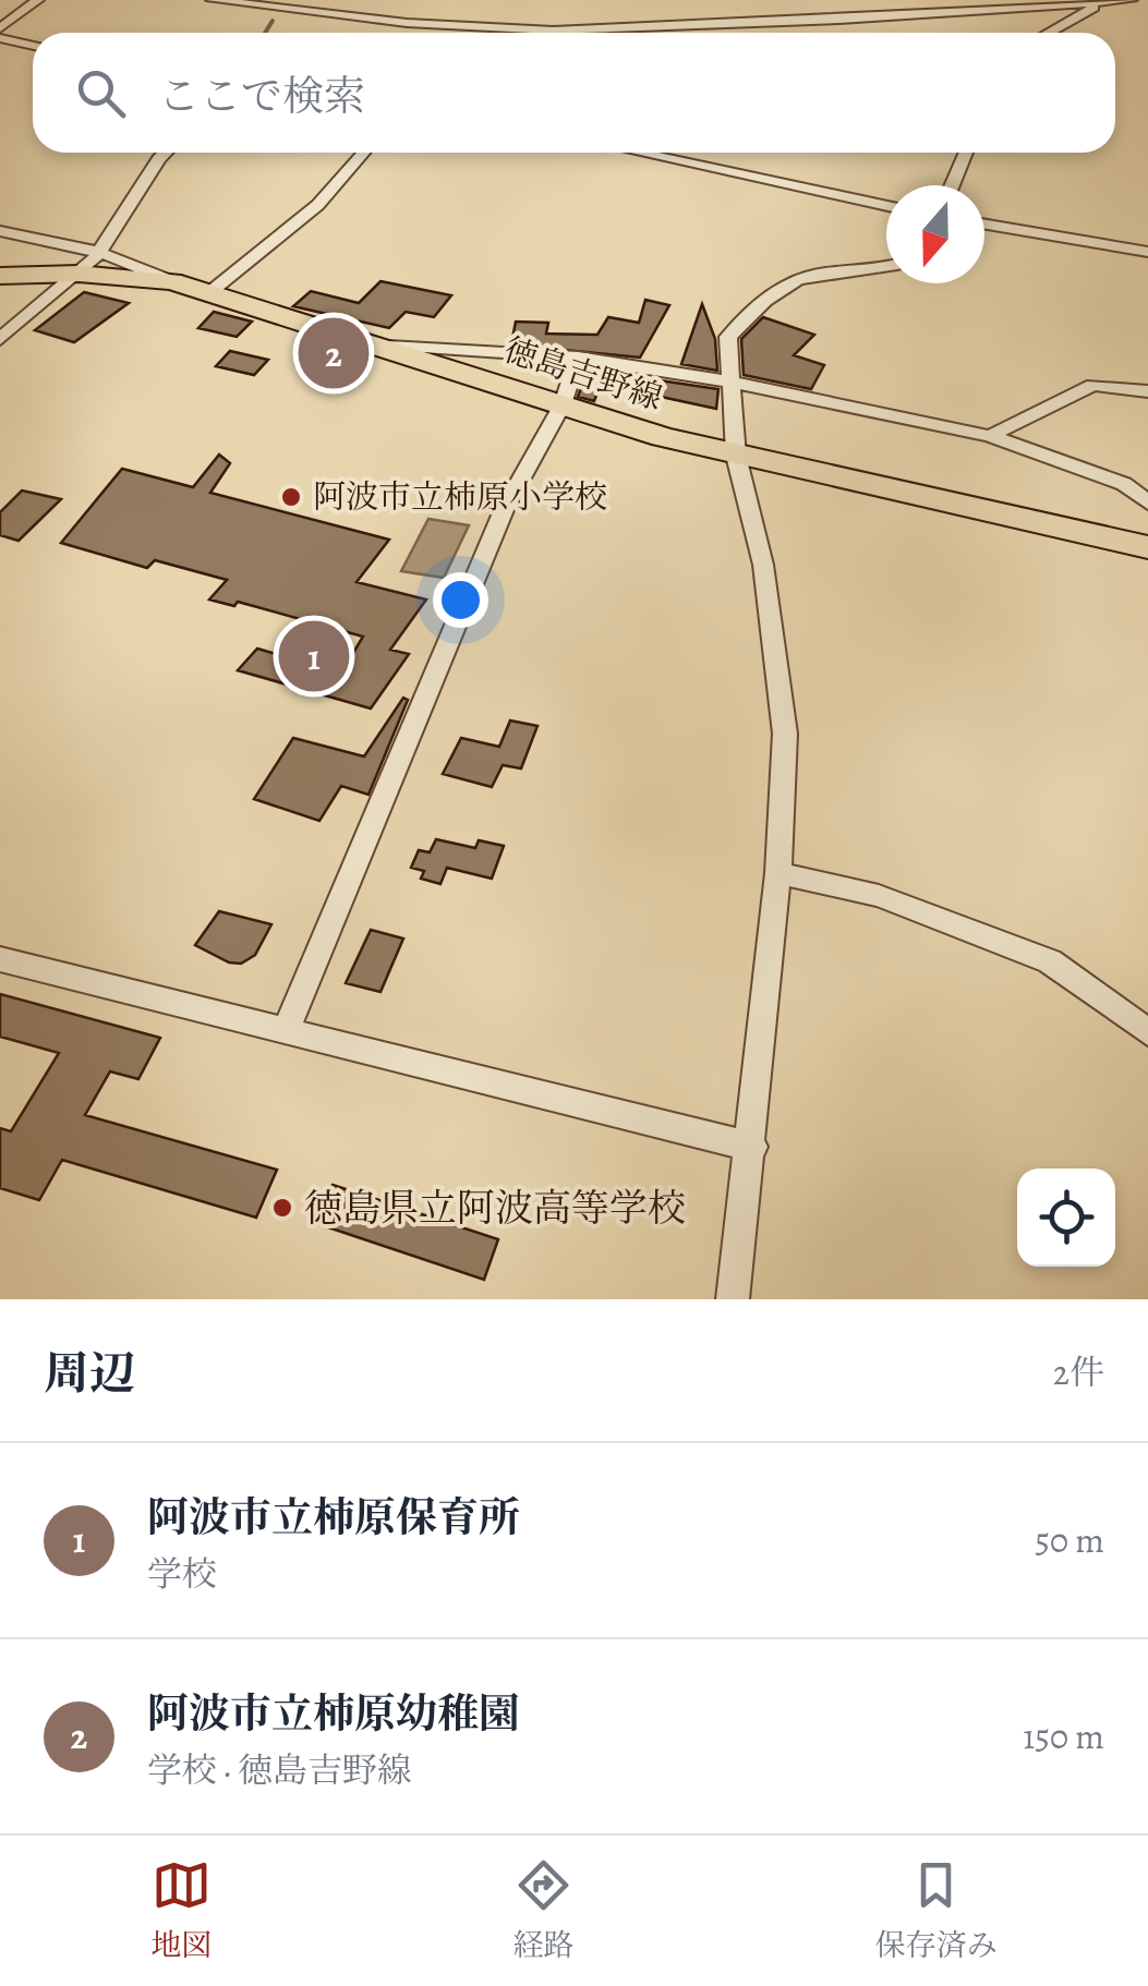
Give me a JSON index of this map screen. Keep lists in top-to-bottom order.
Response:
{
  "streets": {
    "main road": ["徳島吉野線"]
  },
  "places": ["阿波市立柿原小学校", "徳島県立阿波高等学校"],
  "north": "bottom",
  "page": {
    "search": "ここで検索",
    "pins": ["2", "1"],
    "heading": ["周辺", "2件"],
    "list": [
      {
        "mark": "1",
        "name": "阿波市立柿原保育所",
        "note": "学校",
        "value": "50 m"
      },
      {
        "mark": "2",
        "name": "阿波市立柿原幼稚園",
        "note": "学校 · 徳島吉野線",
        "value": "150 m"
      }
    ],
    "nav": ["地図", "経路", "保存済み"]
  }
}
